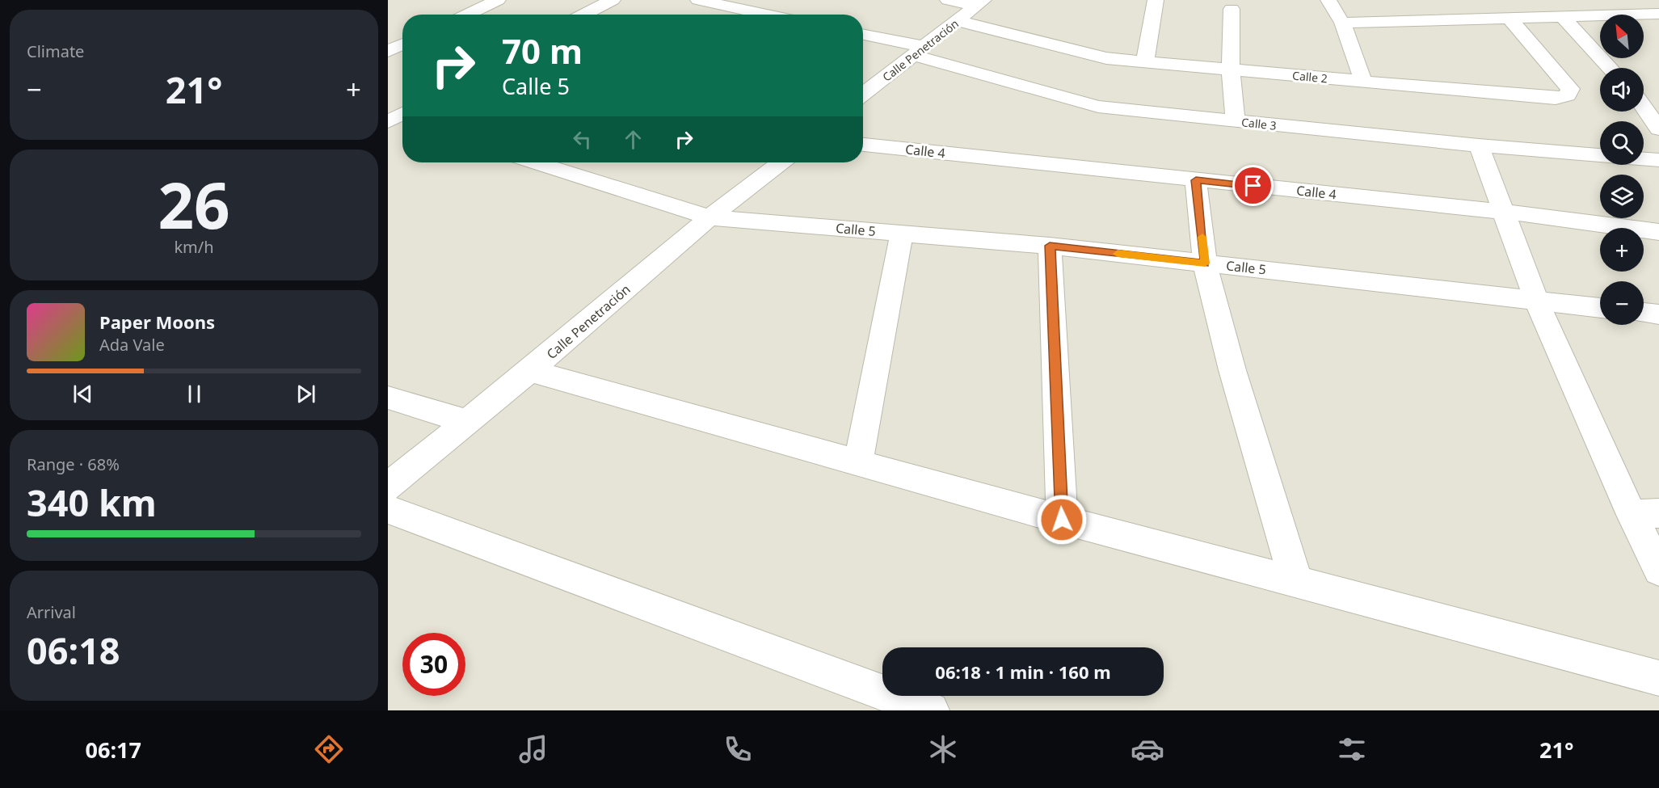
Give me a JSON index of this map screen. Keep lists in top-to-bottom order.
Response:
{
  "streets": {
    "street": [
      "Calle Penetración",
      "Calle 2",
      "Calle 3",
      "Calle 4",
      "Calle 5"
    ]
  },
  "crossings": [
    ["Calle Penetración", "Calle 2"],
    ["Calle Penetración", "Calle 3"],
    ["Calle Penetración", "Calle 5"]
  ],
  "north": "top left",
  "page": {
    "tile": [
      "Climate",
      ["26", "km/h"],
      ["Range · 68%", "340 km"],
      ["Arrival", "06:18"]
    ],
    "map_buttons": ["+", "−"],
    "turn": ["70 m", "Calle 5"],
    "heat": ["−", "21°", "+"],
    "song": ["Paper Moons", "Ada Vale"],
    "limit": "30",
    "trip": "06:18 · 1 min · 160 m",
    "tabs": ["06:17", "21°"]
  }
}
